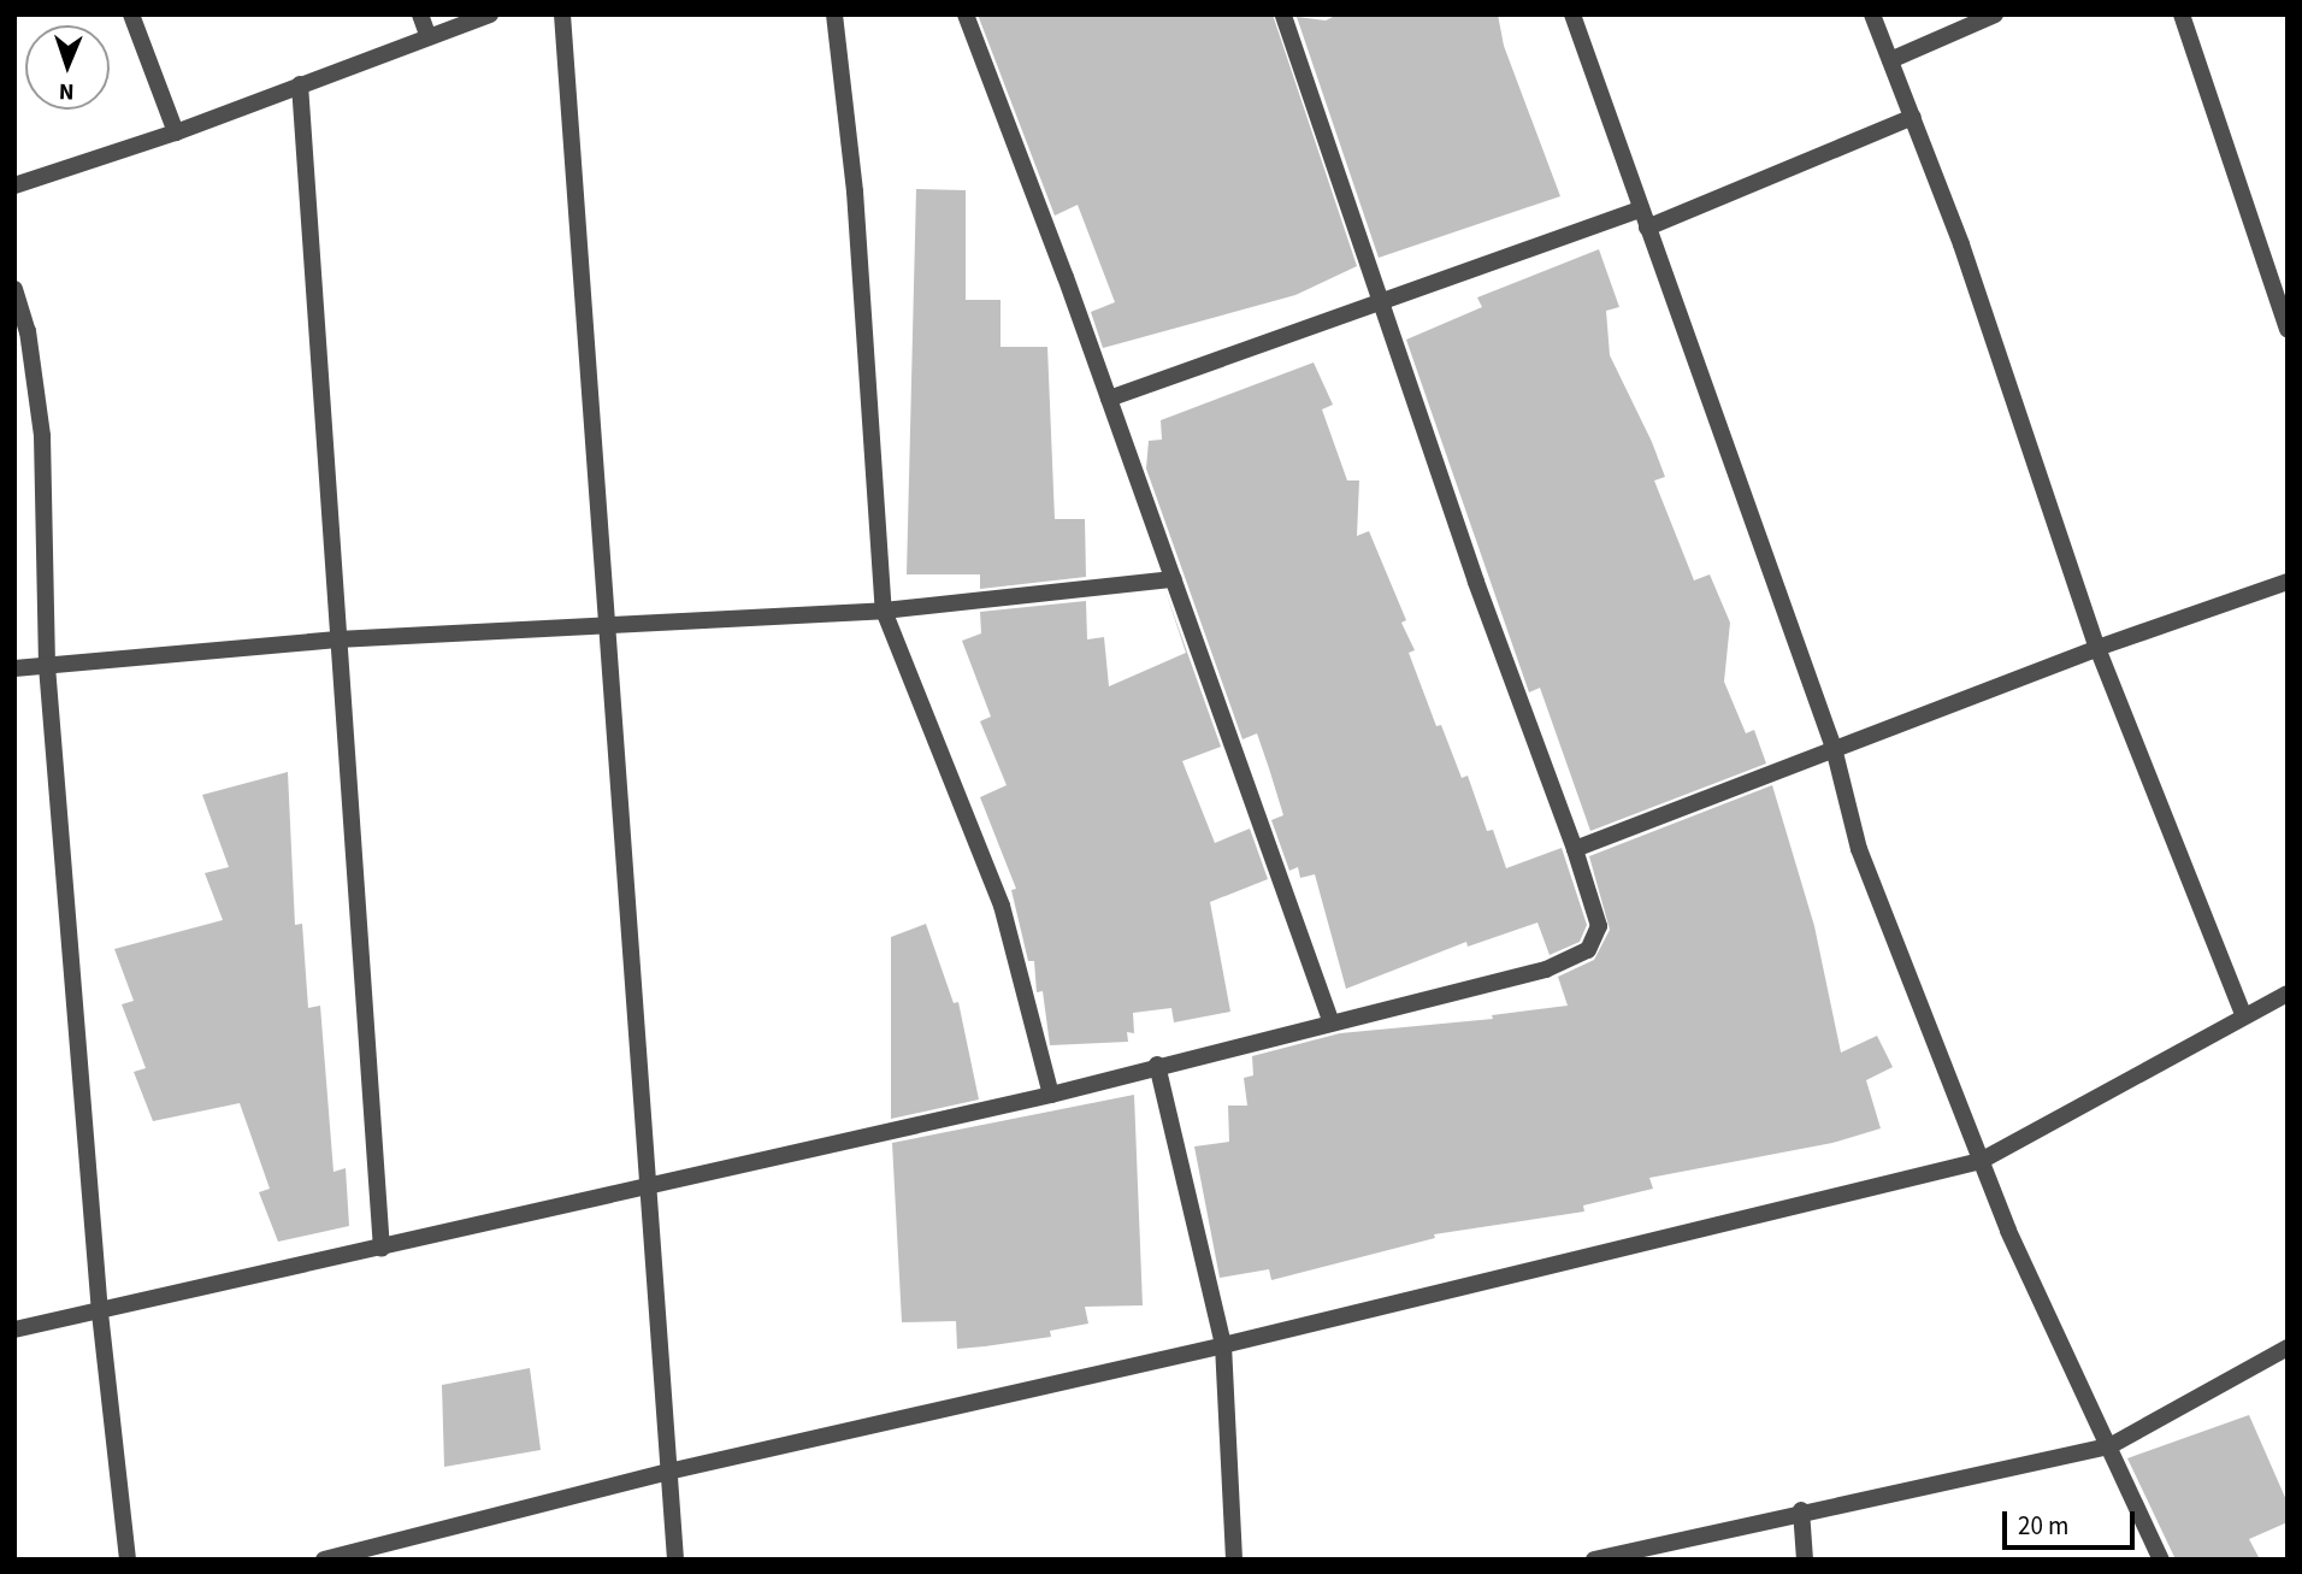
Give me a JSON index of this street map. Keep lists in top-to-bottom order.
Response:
{
  "scale_bar": "20 m",
  "north": "bottom"
}
